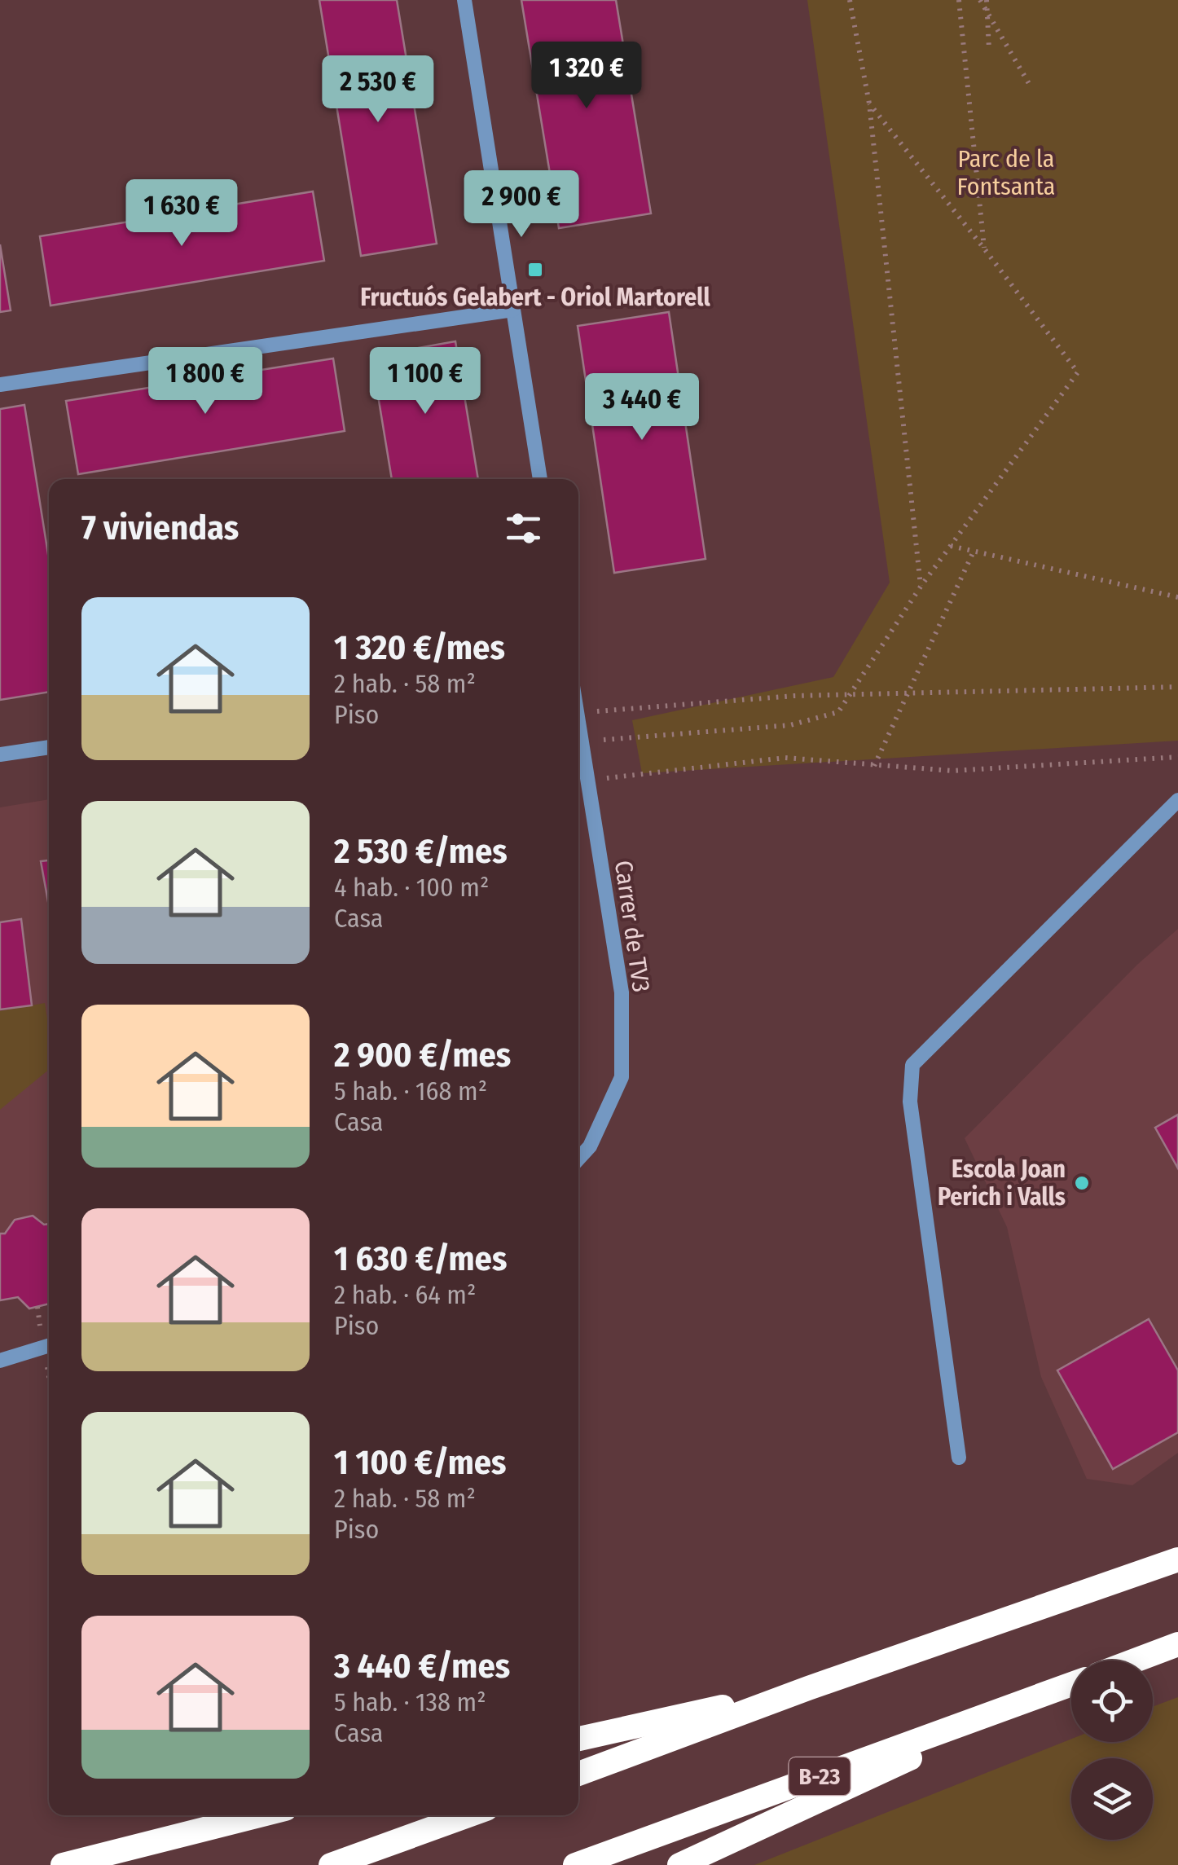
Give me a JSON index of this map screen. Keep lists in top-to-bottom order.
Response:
{
  "streets": {
    "highway": ["B-23"],
    "street": ["Carrer de TV3"]
  },
  "parks": ["Parc de la Fontsanta"],
  "places": {
    "transit": ["Fructuós Gelabert - Oriol Martorell"],
    "other": ["Escola Joan Perich i Valls"]
  },
  "page": {
    "price": [
      "1 320 €",
      "2 530 €",
      "2 900 €",
      "1 630 €",
      "1 800 €",
      "1 100 €",
      "3 440 €"
    ],
    "heading": "7 viviendas",
    "list": [
      {
        "name": "1 320 €/mes",
        "note": "2 hab. · 58 m² · Piso"
      },
      {
        "name": "2 530 €/mes",
        "note": "4 hab. · 100 m² · Casa"
      },
      {
        "name": "2 900 €/mes",
        "note": "5 hab. · 168 m² · Casa"
      },
      {
        "name": "1 630 €/mes",
        "note": "2 hab. · 64 m² · Piso"
      },
      {
        "name": "1 100 €/mes",
        "note": "2 hab. · 58 m² · Piso"
      },
      {
        "name": "3 440 €/mes",
        "note": "5 hab. · 138 m² · Casa"
      }
    ]
  }
}
